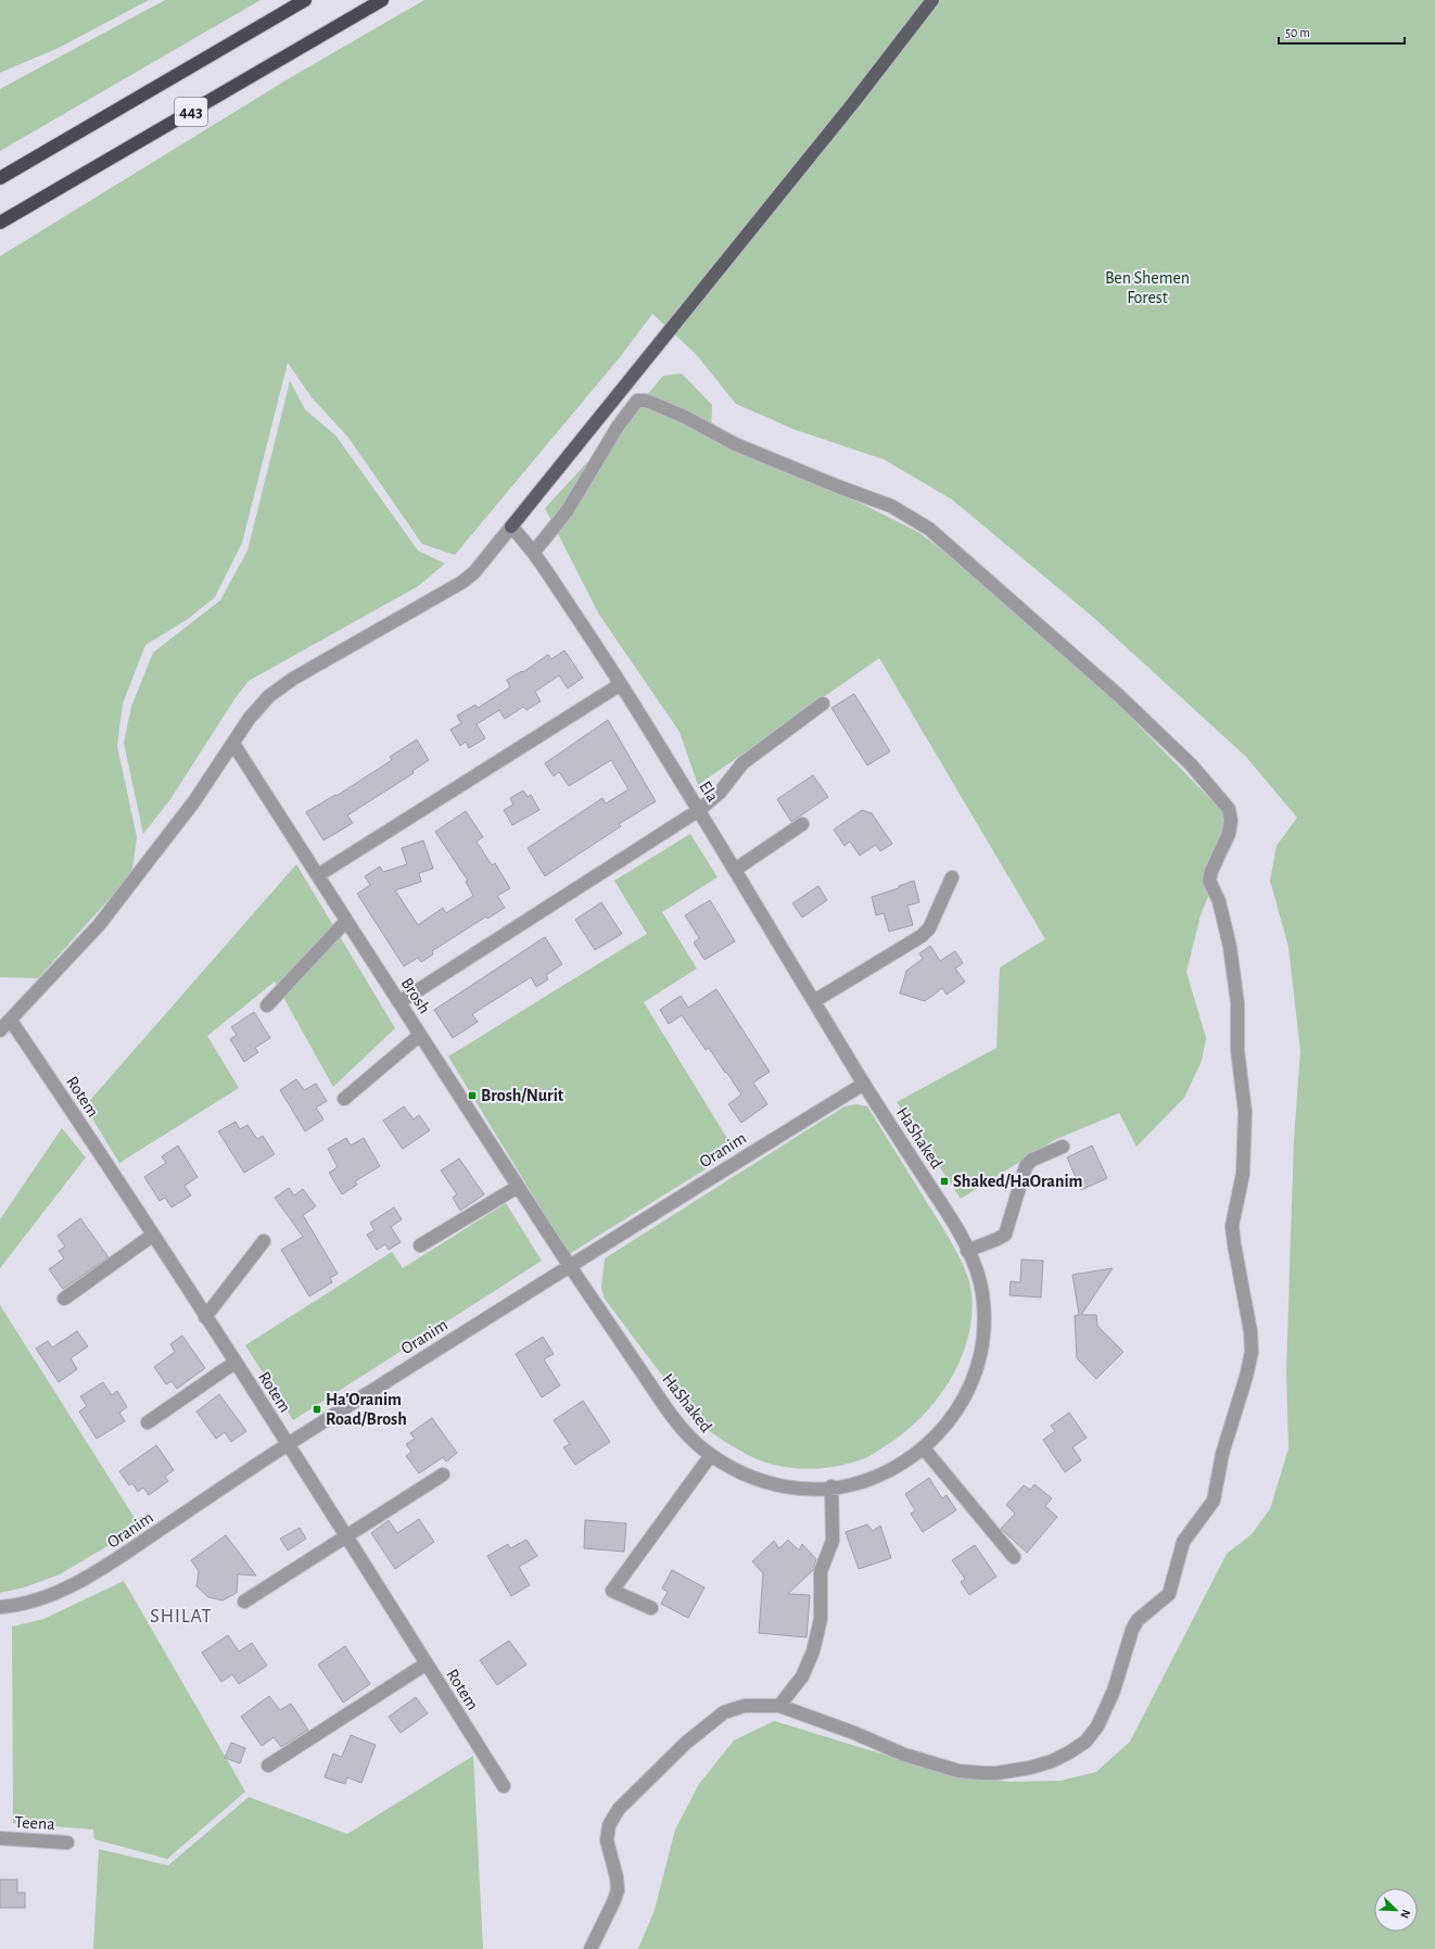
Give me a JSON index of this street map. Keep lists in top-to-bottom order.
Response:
{
  "streets": {
    "highway": ["443"],
    "street": [
      "Ela",
      "Brosh",
      "Rotem",
      "HaShaked",
      "Oranim",
      "Teena"
    ]
  },
  "crossings": [
    ["Ela", "HaShaked"],
    ["Ela", "Oranim"],
    ["Brosh", "HaShaked"],
    ["Brosh", "Oranim"],
    ["Rotem", "Oranim"],
    ["HaShaked", "Oranim"]
  ],
  "districts": ["SHILAT"],
  "parks": ["Ben Shemen Forest"],
  "places": {
    "transit": ["Brosh/Nurit", "Shaked/HaOranim", "Ha'Oranim Road/Brosh"]
  },
  "scale_bar": "50 m",
  "north": "bottom right"
}
